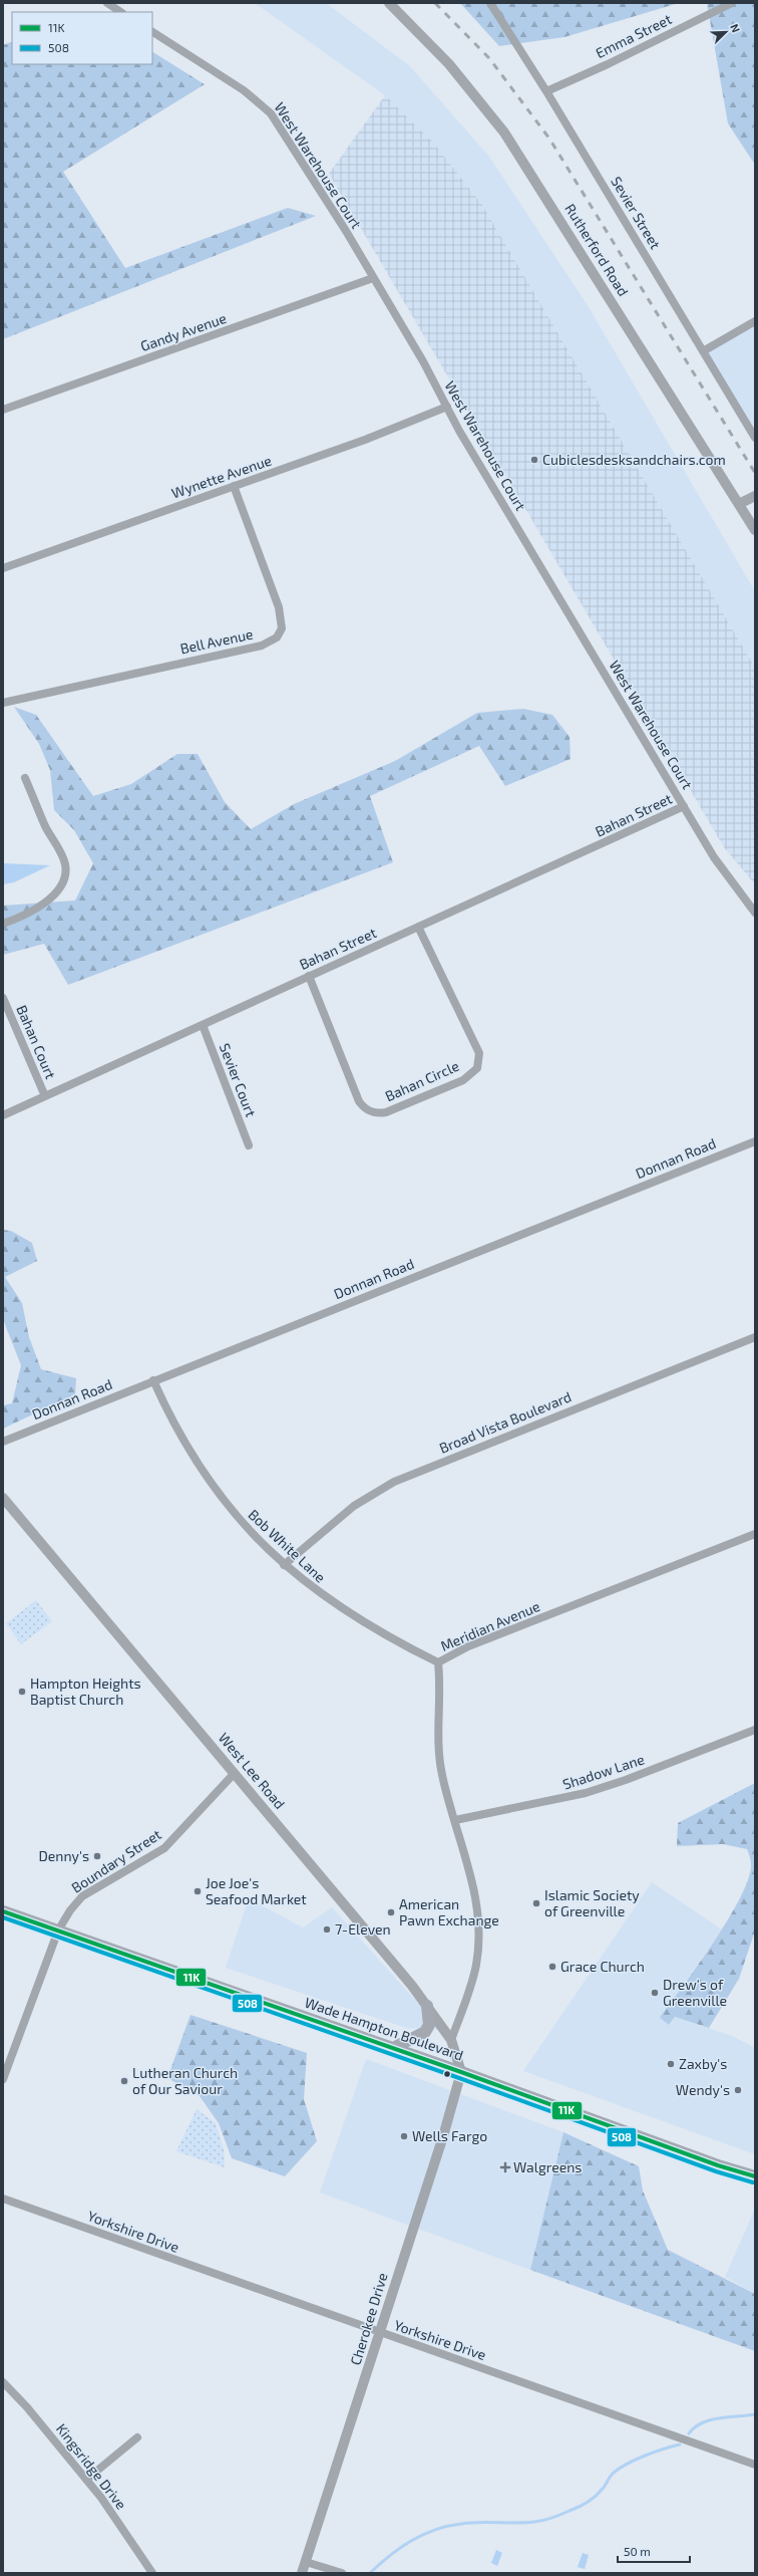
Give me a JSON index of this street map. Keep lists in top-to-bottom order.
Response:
{
  "streets": {
    "main road": ["Wade Hampton Boulevard"],
    "street": [
      "Emma Street",
      "West Warehouse Court",
      "Sevier Street",
      "Rutherford Road",
      "Gandy Avenue",
      "Wynette Avenue",
      "Bell Avenue",
      "Bahan Street",
      "Bahan Court",
      "Sevier Court",
      "Bahan Circle",
      "Donnan Road",
      "Broad Vista Boulevard",
      "Bob White Lane",
      "Meridian Avenue",
      "West Lee Road",
      "Shadow Lane",
      "Boundary Street",
      "Yorkshire Drive",
      "Cherokee Drive",
      "Kingsridge Drive"
    ]
  },
  "crossings": [
    ["Emma Street", "Sevier Street"],
    ["West Warehouse Court", "Gandy Avenue"],
    ["West Warehouse Court", "Wynette Avenue"],
    ["West Warehouse Court", "Bahan Street"],
    ["Wynette Avenue", "Bell Avenue"],
    ["Bahan Street", "Bahan Court"],
    ["Bahan Street", "Sevier Court"],
    ["Bahan Street", "Bahan Circle"],
    ["Donnan Road", "Bob White Lane"],
    ["Broad Vista Boulevard", "Bob White Lane"],
    ["Bob White Lane", "Meridian Avenue"],
    ["Meridian Avenue", "West Lee Road"],
    ["Meridian Avenue", "Shadow Lane"],
    ["West Lee Road", "Boundary Street"],
    ["West Lee Road", "Wade Hampton Boulevard"],
    ["West Lee Road", "Cherokee Drive"],
    ["Boundary Street", "Wade Hampton Boulevard"],
    ["Wade Hampton Boulevard", "Cherokee Drive"],
    ["Yorkshire Drive", "Cherokee Drive"]
  ],
  "places": {
    "other": [
      "Cubiclesdesksandchairs.com",
      "Hampton Heights Baptist Church",
      "Denny's",
      "Joe Joe's Seafood Market",
      "Islamic Society of Greenville",
      "American Pawn Exchange",
      "7-Eleven",
      "Grace Church",
      "Drew's of Greenville",
      "Zaxby's",
      "Lutheran Church of Our Saviour",
      "Wendy's",
      "Wells Fargo"
    ],
    "health": ["Walgreens"]
  },
  "lines": ["transit line 11K", "transit line 508"],
  "legend": ["11K", "508"],
  "scale_bar": "50 m",
  "north": "top right"
}
